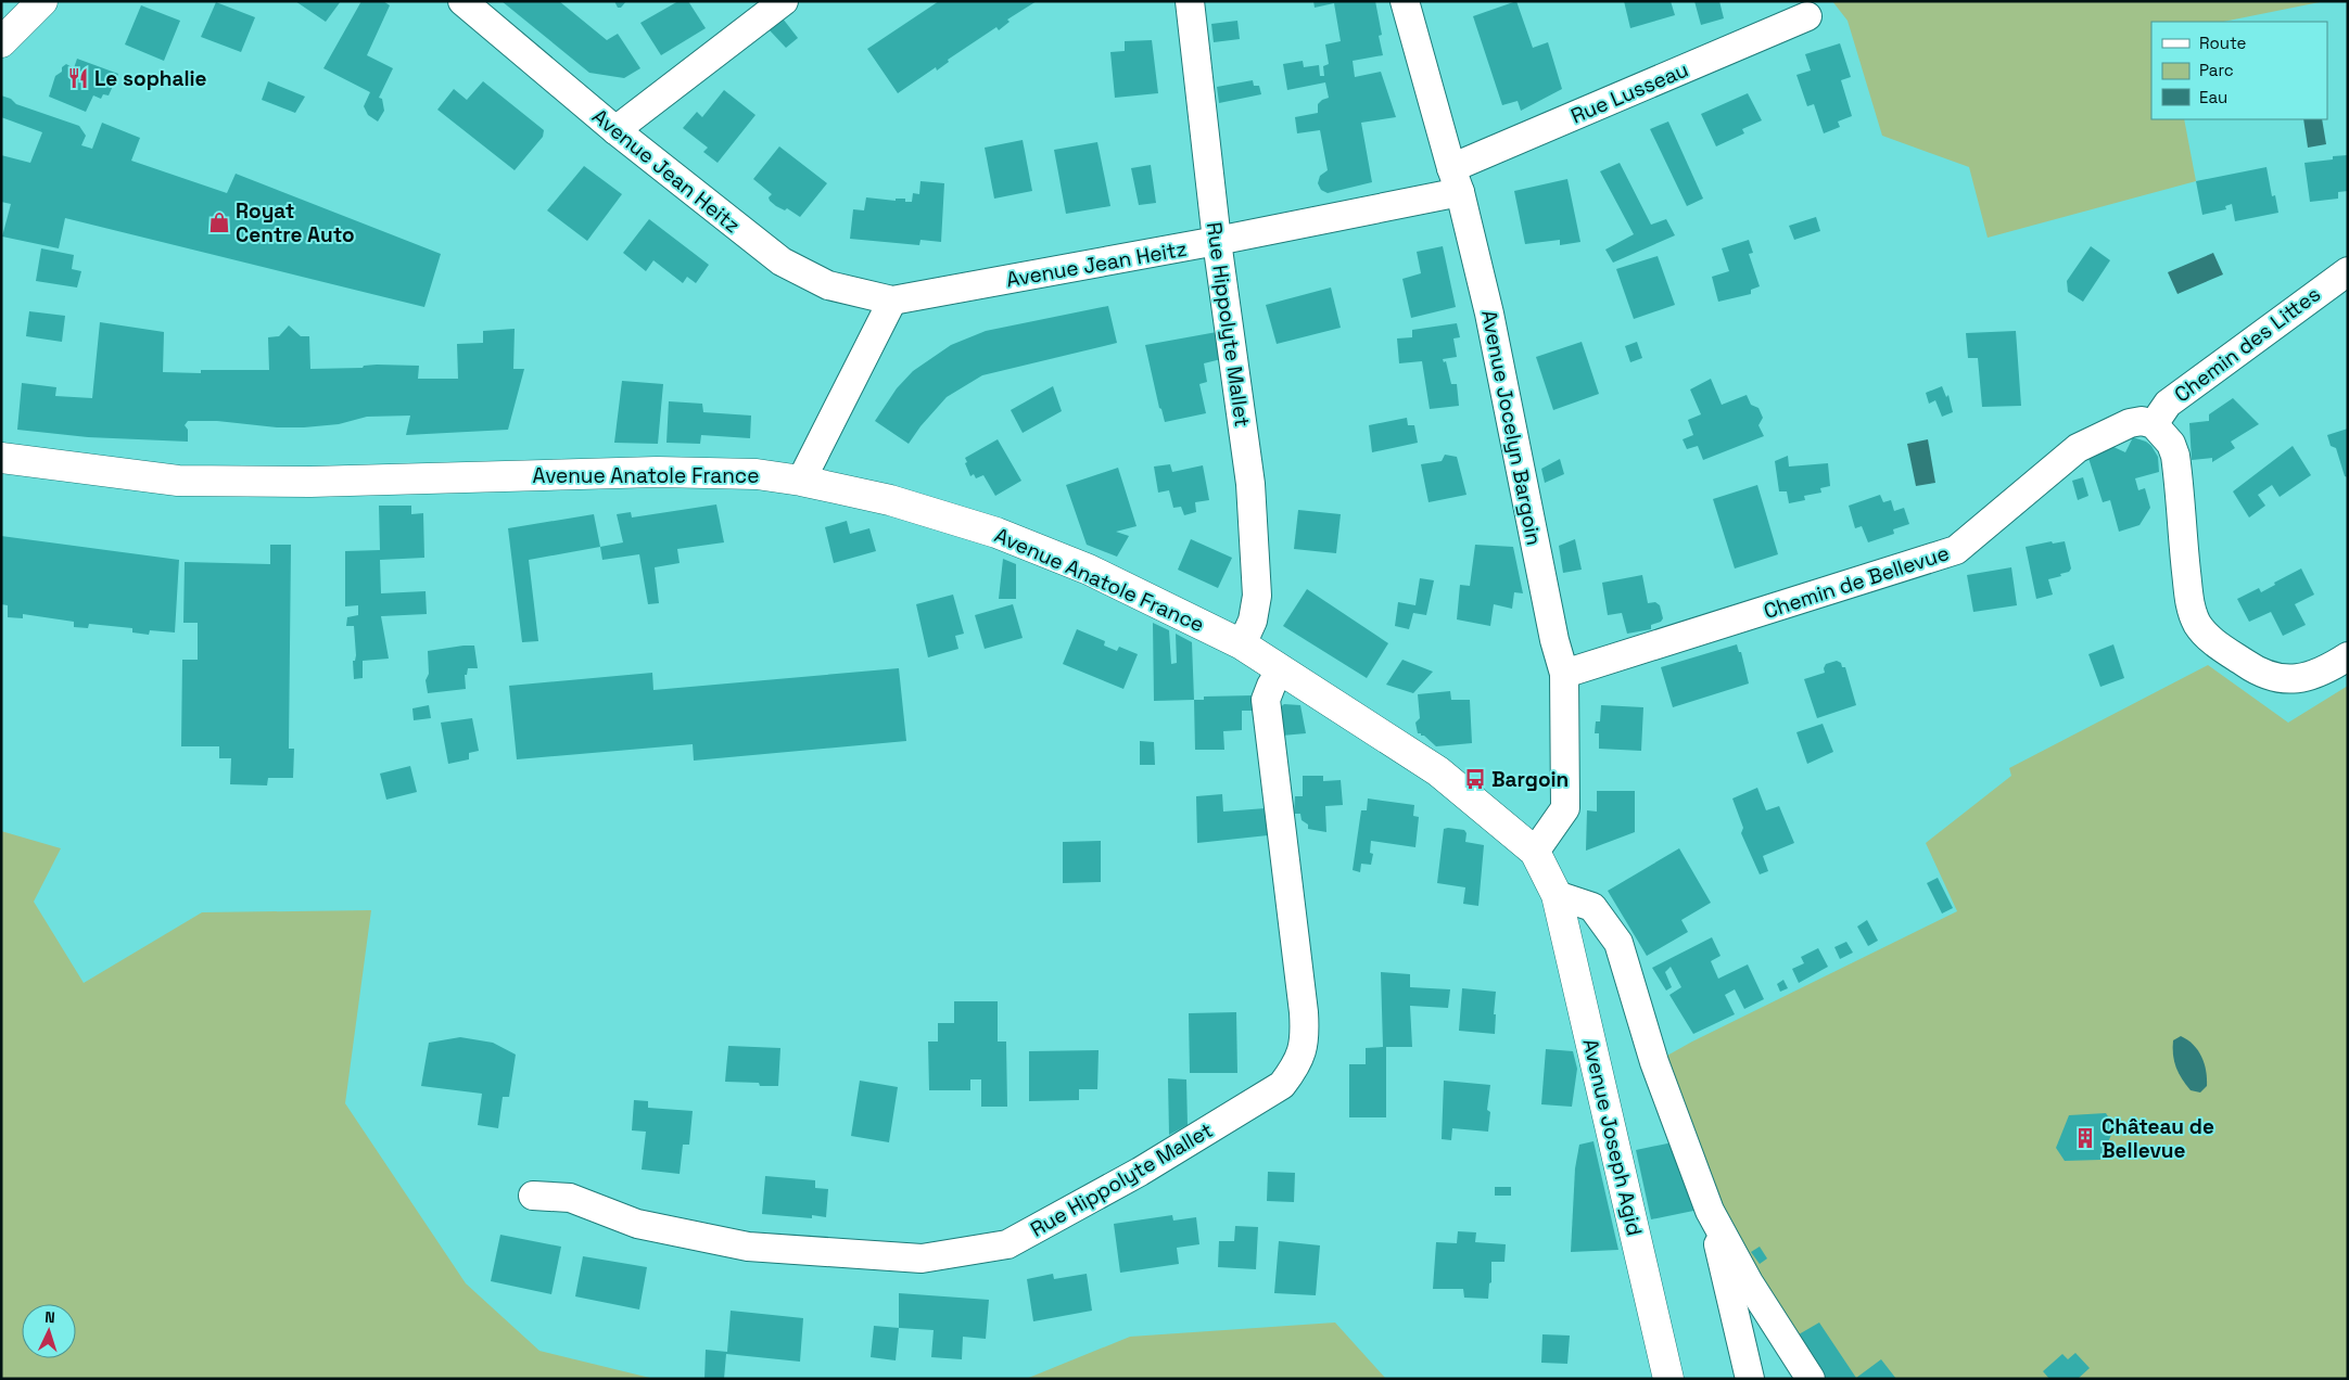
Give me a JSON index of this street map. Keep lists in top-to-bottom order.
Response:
{
  "streets": {
    "main road": ["Avenue Anatole France", "Avenue Joseph Agid"],
    "street": [
      "Rue Lusseau",
      "Avenue Jean Heitz",
      "Rue Hippolyte Mallet",
      "Chemin des Littes",
      "Avenue Jocelyn Bargoin",
      "Chemin de Bellevue"
    ]
  },
  "crossings": [
    ["Rue Lusseau", "Avenue Jean Heitz"],
    ["Rue Lusseau", "Avenue Jocelyn Bargoin"],
    ["Avenue Jean Heitz", "Rue Hippolyte Mallet"],
    ["Avenue Jean Heitz", "Avenue Jocelyn Bargoin"],
    ["Rue Hippolyte Mallet", "Avenue Anatole France"],
    ["Chemin des Littes", "Chemin de Bellevue"],
    ["Avenue Jocelyn Bargoin", "Avenue Anatole France"],
    ["Avenue Jocelyn Bargoin", "Chemin de Bellevue"],
    ["Avenue Anatole France", "Avenue Joseph Agid"]
  ],
  "places": {
    "restaurant": ["Le sophalie"],
    "shop": ["Royat Centre Auto"],
    "bus stop": ["Bargoin"],
    "building": ["Château de Bellevue"]
  },
  "legend": ["Route", "Parc", "Eau"],
  "north": "top"
}
